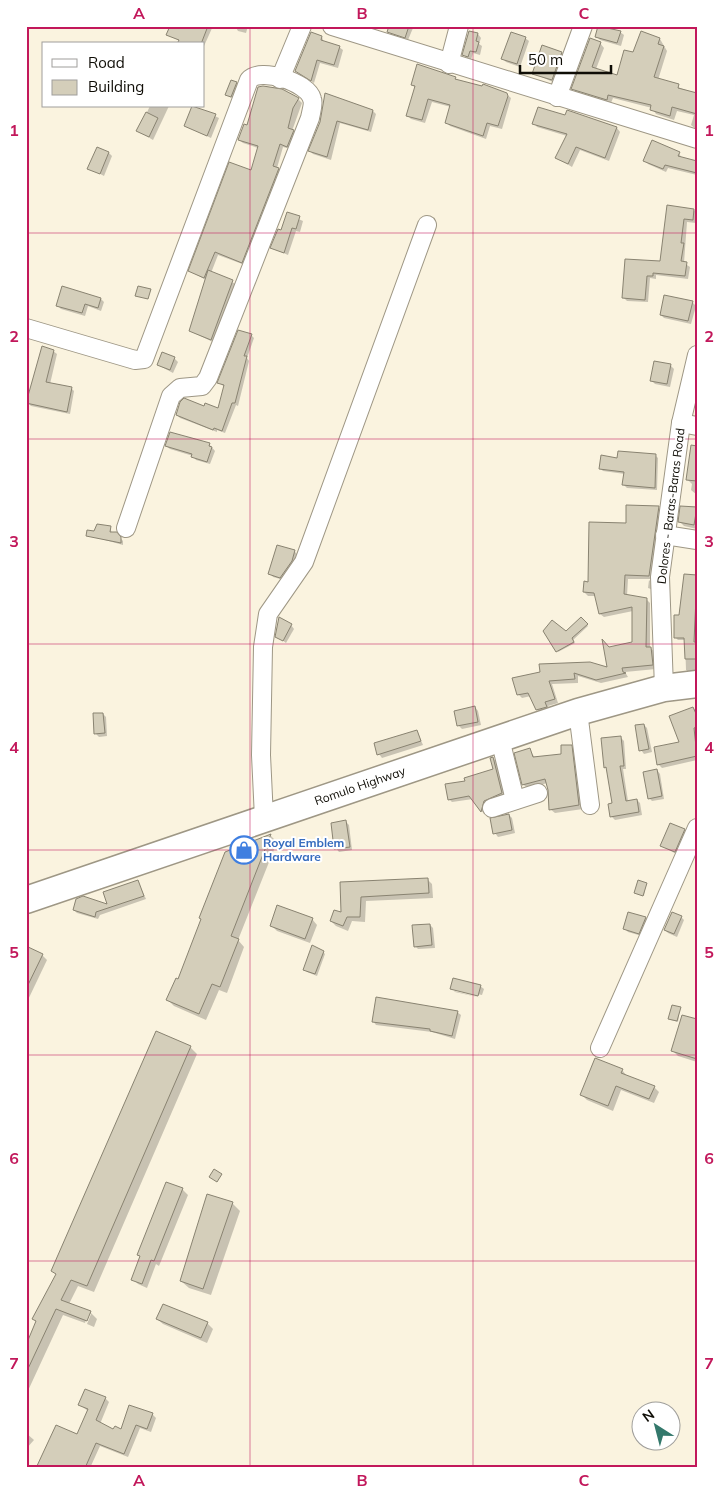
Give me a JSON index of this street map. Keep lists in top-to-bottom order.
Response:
{
  "streets": {
    "highway": ["Romulo Highway"],
    "street": ["Dolores - Baras-Baras Road"]
  },
  "crossings": [
    ["Dolores - Baras-Baras Road", "Romulo Highway"]
  ],
  "places": {
    "shop": ["Royal Emblem Hardware"]
  },
  "legend": ["Road", "Building"],
  "scale_bar": "50 m",
  "north": "top left",
  "grid": {
    "columns": ["A", "B", "C"],
    "rows": [
      "1",
      "2",
      "3",
      "4",
      "5",
      "6",
      "7"
    ]
  }
}
